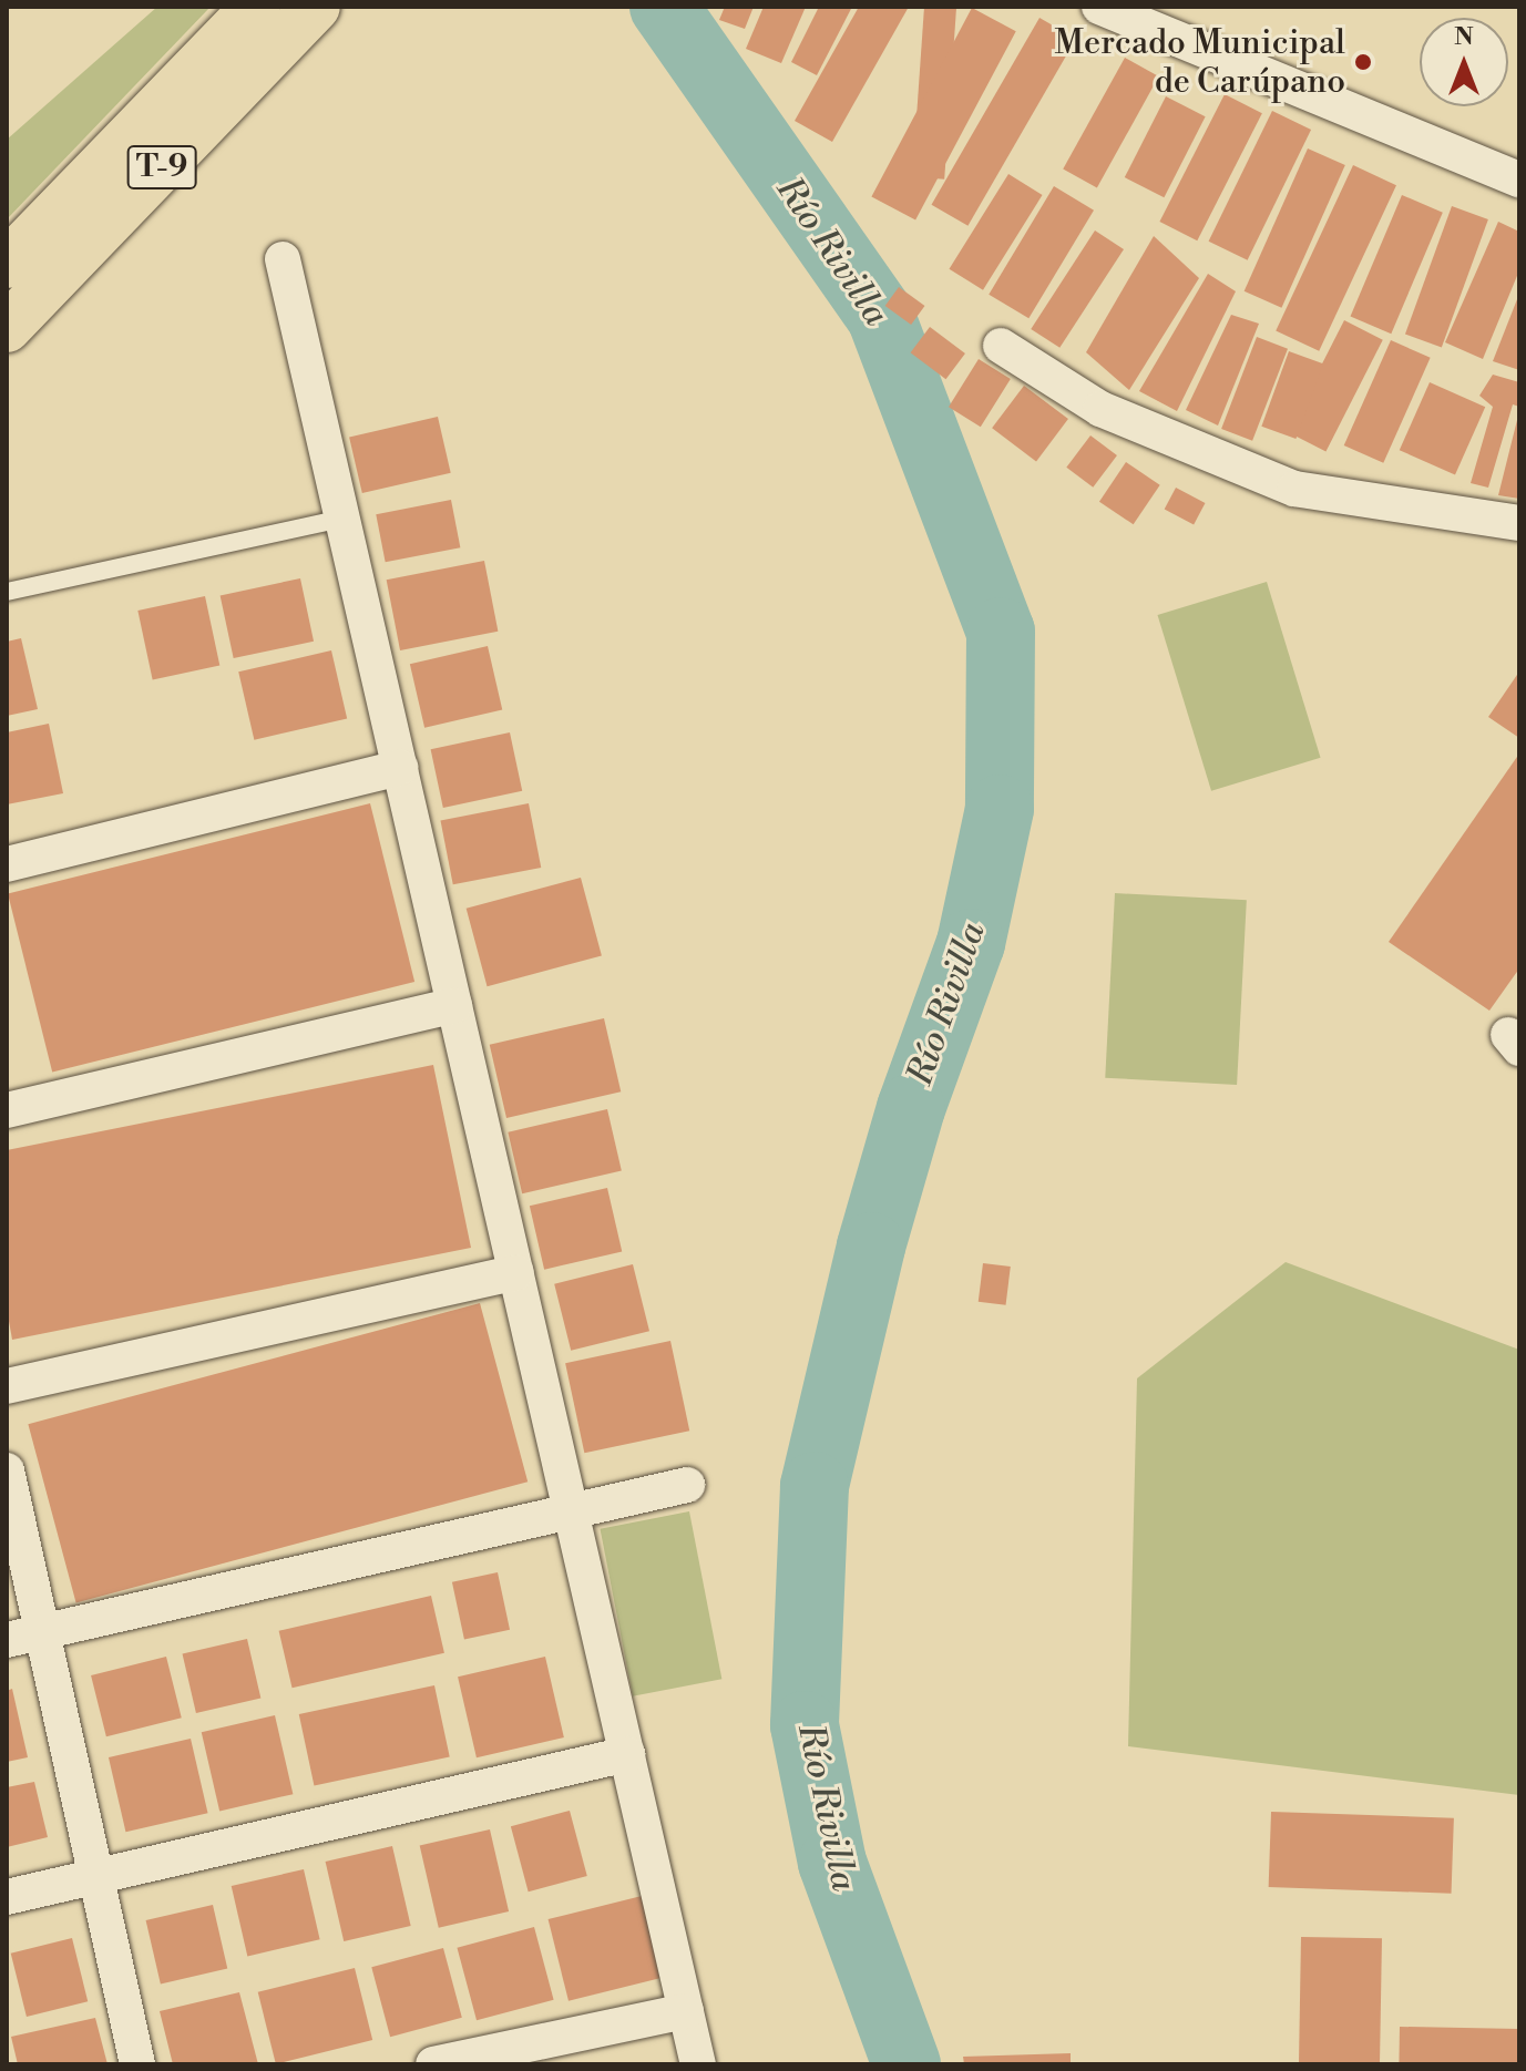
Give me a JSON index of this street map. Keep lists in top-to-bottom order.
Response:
{
  "streets": {
    "highway": ["T-9"]
  },
  "water": ["Río Rivilla"],
  "places": ["Mercado Municipal de Carúpano"],
  "north": "top"
}
